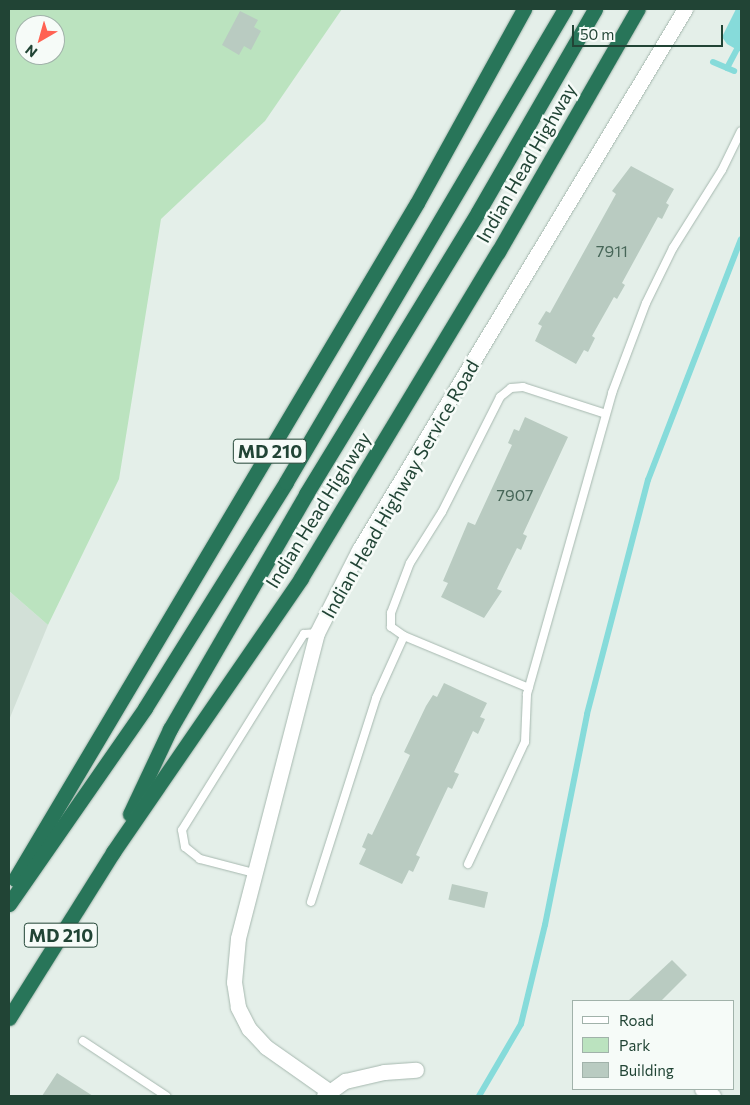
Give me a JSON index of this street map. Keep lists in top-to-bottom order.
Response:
{
  "streets": {
    "highway": ["Indian Head Highway", "MD 210"],
    "street": ["Indian Head Highway Service Road"]
  },
  "house_numbers": ["7911", "7907"],
  "legend": ["Road", "Park", "Building"],
  "scale_bar": "50 m",
  "north": "bottom left"
}
